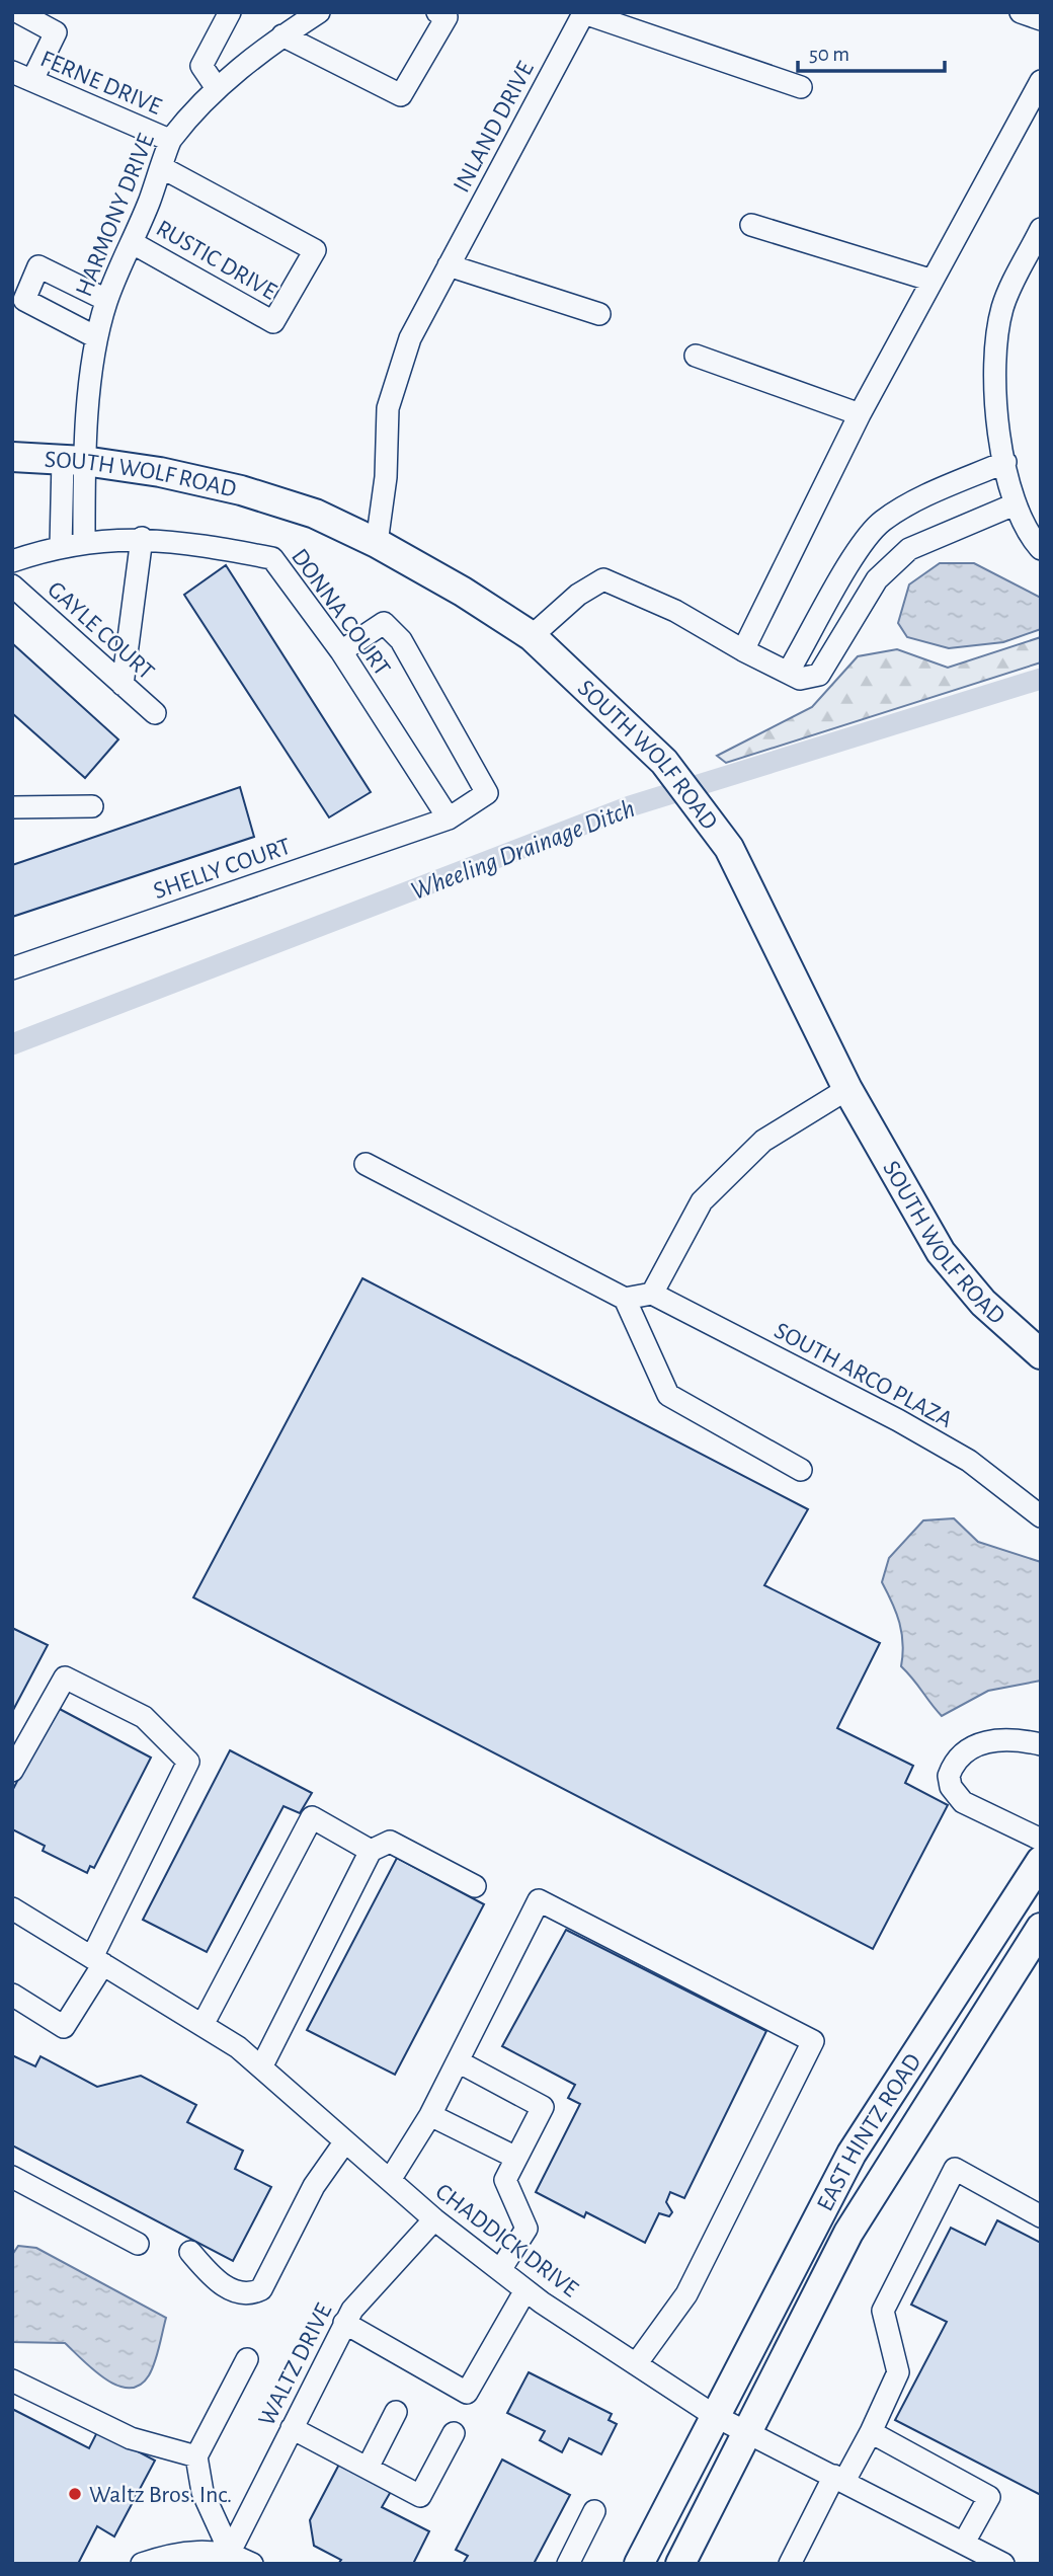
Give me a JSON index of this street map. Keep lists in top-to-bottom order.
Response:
{
  "streets": {
    "main road": ["SOUTH WOLF ROAD", "EAST HINTZ ROAD"],
    "street": [
      "FERNE DRIVE",
      "INLAND DRIVE",
      "HARMONY DRIVE",
      "RUSTIC DRIVE",
      "DONNA COURT",
      "GAYLE COURT",
      "SHELLY COURT",
      "SOUTH ARCO PLAZA",
      "CHADDICK DRIVE",
      "WALTZ DRIVE"
    ]
  },
  "crossings": [
    ["FERNE DRIVE", "HARMONY DRIVE"],
    ["INLAND DRIVE", "SOUTH WOLF ROAD"],
    ["HARMONY DRIVE", "RUSTIC DRIVE"],
    ["HARMONY DRIVE", "SOUTH WOLF ROAD"],
    ["DONNA COURT", "SHELLY COURT"],
    ["EAST HINTZ ROAD", "CHADDICK DRIVE"],
    ["CHADDICK DRIVE", "WALTZ DRIVE"]
  ],
  "water": ["Wheeling Drainage Ditch"],
  "places": ["Waltz Bros. Inc."],
  "scale_bar": "50 m"
}
